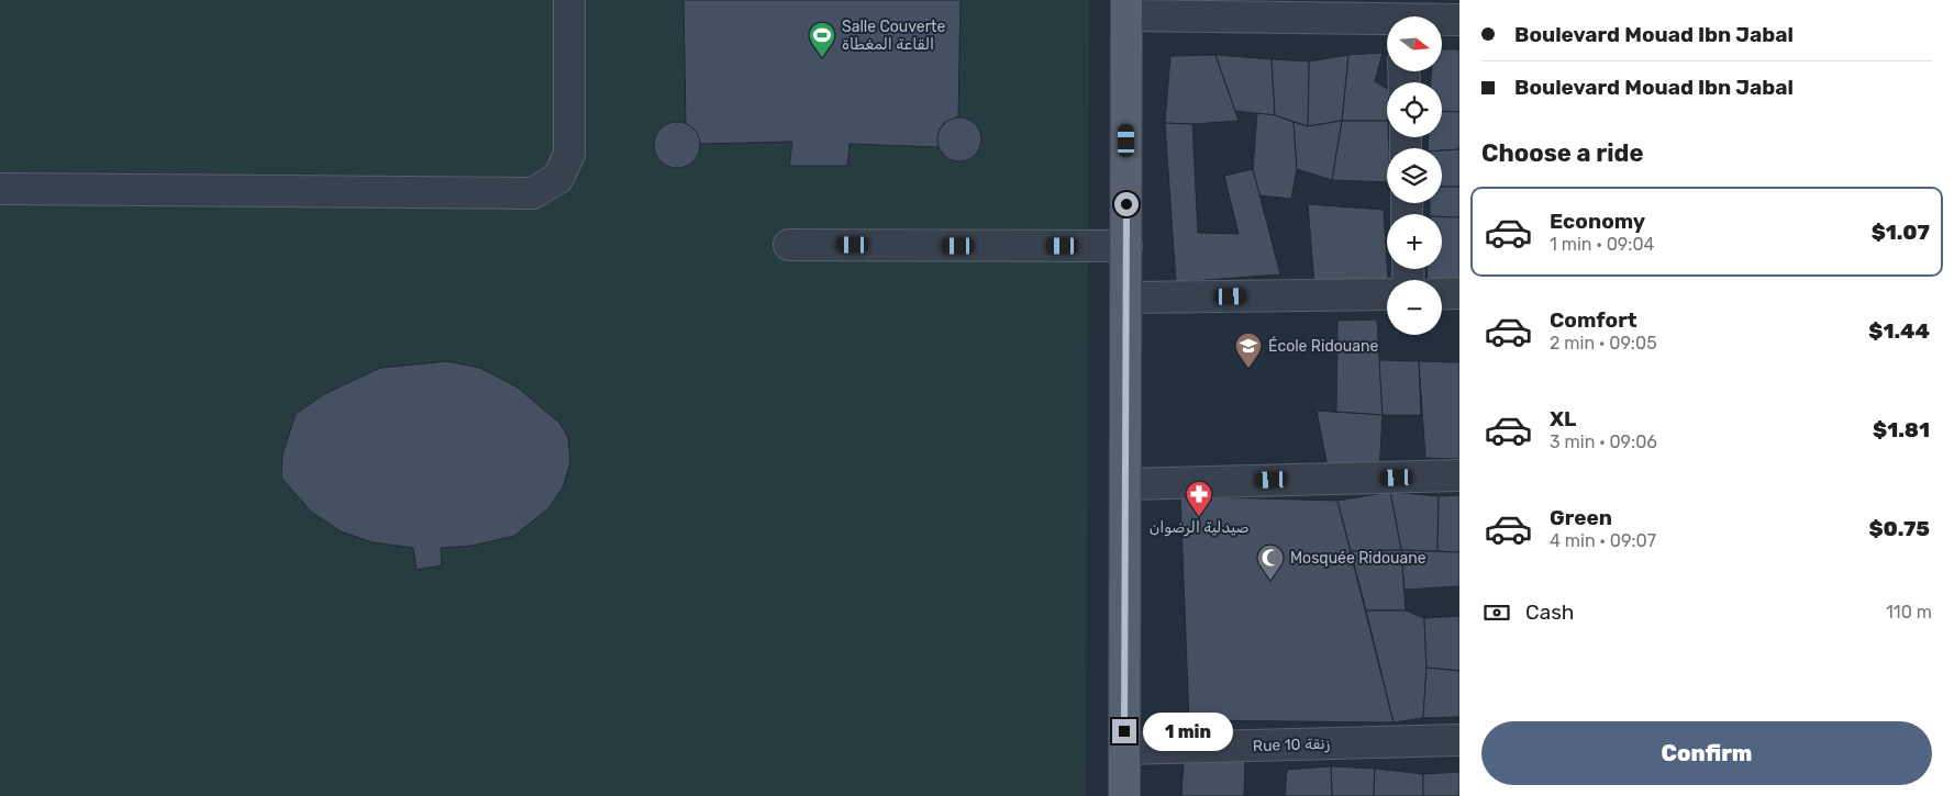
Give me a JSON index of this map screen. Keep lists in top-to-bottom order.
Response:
{
  "streets": {
    "street": ["Rue 10 زنقة"]
  },
  "places": {
    "sports": ["Salle Couverte القاعة المغطاة"],
    "school or university": ["École Ridouane"],
    "pharmacy": ["صيدلية الرضوان"],
    "mosque": ["Mosquée Ridouane"]
  },
  "north": "right",
  "page": {
    "banner": ["Boulevard Mouad Ibn Jabal", "Boulevard Mouad Ibn Jabal"],
    "map_buttons": ["+", "−"],
    "heading": "Choose a ride",
    "list": [
      {
        "name": "Economy",
        "note": "1 min · 09:04",
        "value": "$1.07"
      },
      {
        "name": "Comfort",
        "note": "2 min · 09:05",
        "value": "$1.44"
      },
      {
        "name": "XL",
        "note": "3 min · 09:06",
        "value": "$1.81"
      },
      {
        "name": "Green",
        "note": "4 min · 09:07",
        "value": "$0.75"
      }
    ],
    "pay": ["Cash", "110 m"],
    "buttons": "Confirm",
    "bubble": "1 min"
  }
}
